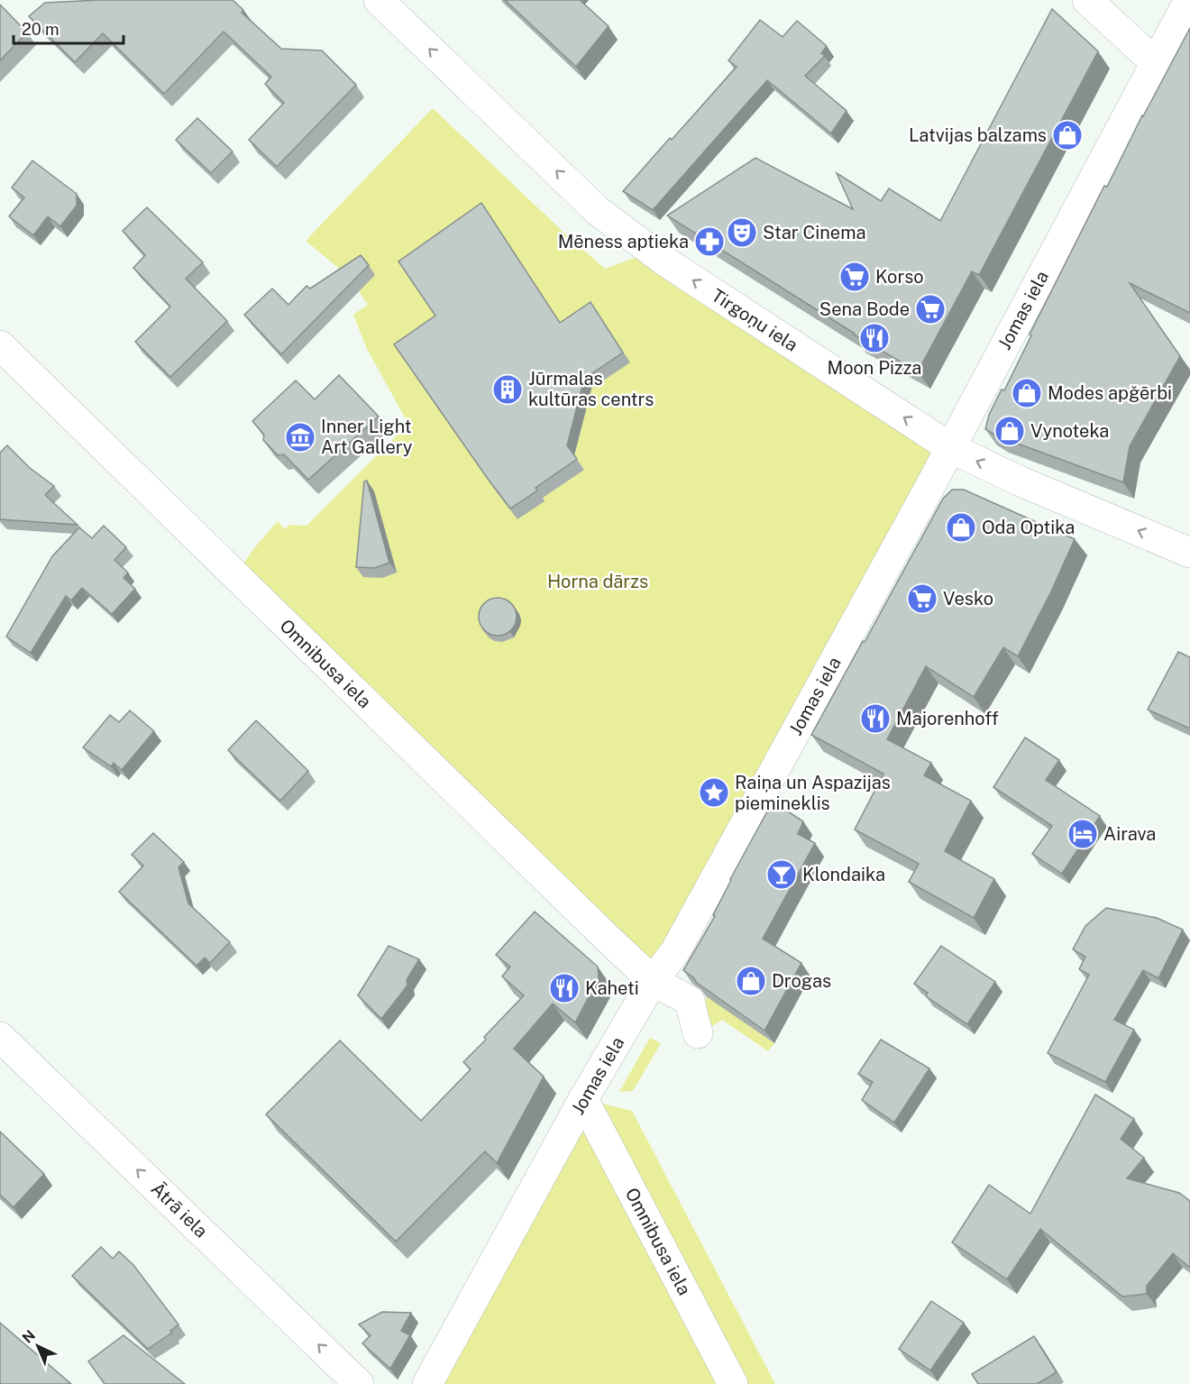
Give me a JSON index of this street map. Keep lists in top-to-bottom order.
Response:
{
  "streets": {
    "street": [
      "Jomas iela",
      "Tirgoņu iela",
      "Omnibusa iela",
      "Ātrā iela"
    ]
  },
  "crossings": [
    ["Jomas iela", "Tirgoņu iela"],
    ["Jomas iela", "Omnibusa iela"]
  ],
  "one_way": ["Tirgoņu iela", "Ātrā iela"],
  "parks": ["Horna dārzs"],
  "places": {
    "shop": [
      "Latvijas balzams",
      "Modes apǧērbi",
      "Vynoteka",
      "Oda Optika",
      "Drogas"
    ],
    "theatre": ["Star Cinema"],
    "pharmacy": ["Mēness aptieka"],
    "supermarket": ["Korso", "Sena Bode", "Vesko"],
    "restaurant": ["Moon Pizza", "Majorenhoff", "Kaheti"],
    "building": ["Jūrmalas kultūras centrs"],
    "museum": ["Inner Light Art Gallery"],
    "place": ["Raiņa un Aspazijas piemineklis"],
    "hotel": ["Airava"],
    "bar": ["Klondaika"]
  },
  "scale_bar": "20 m",
  "north": "top left"
}
